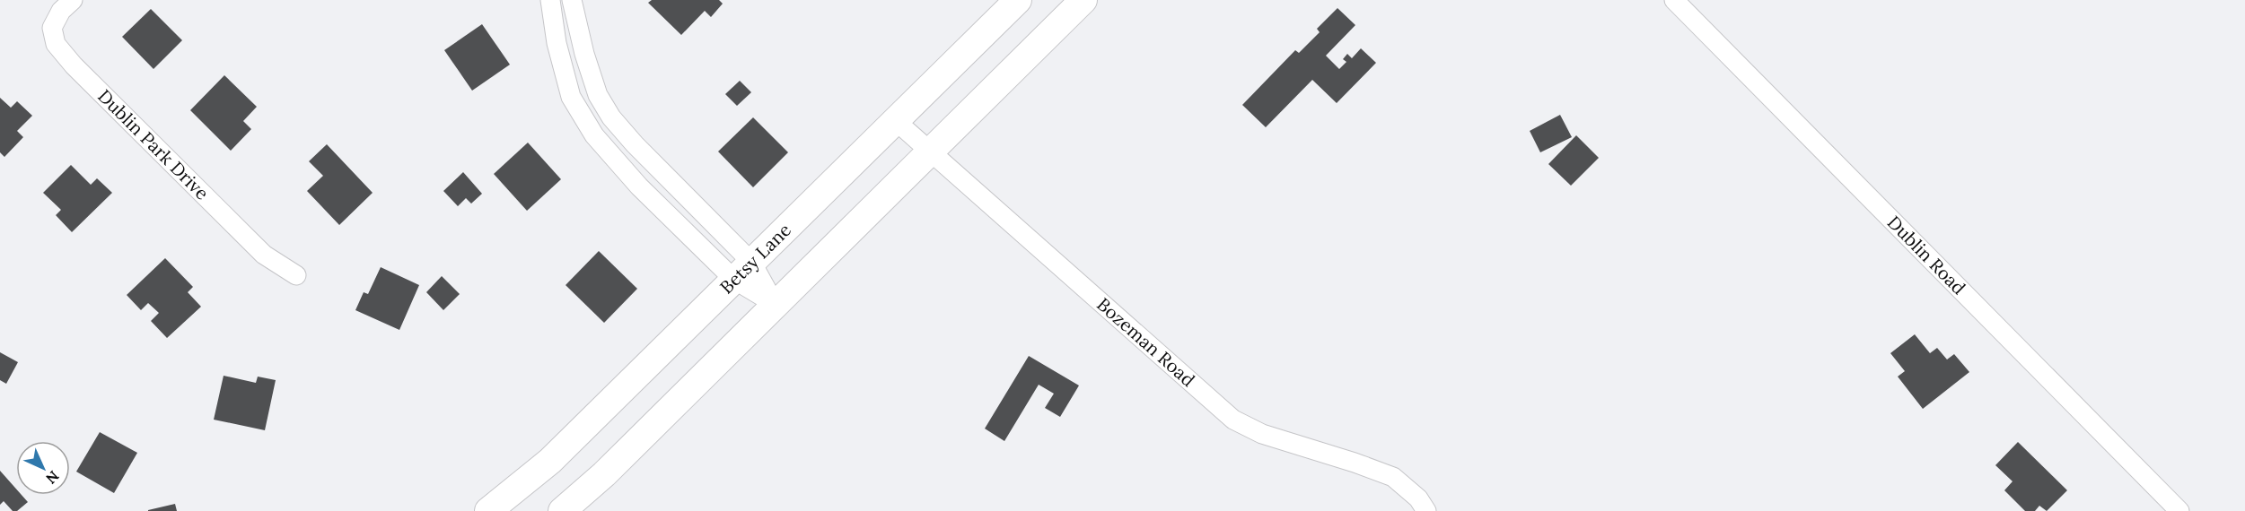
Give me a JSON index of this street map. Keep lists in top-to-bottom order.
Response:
{
  "streets": {
    "main road": ["Betsy Lane"],
    "street": ["Dublin Park Drive", "Dublin Road", "Bozeman Road"]
  },
  "crossings": [
    ["Betsy Lane", "Bozeman Road"]
  ],
  "north": "bottom right"
}
